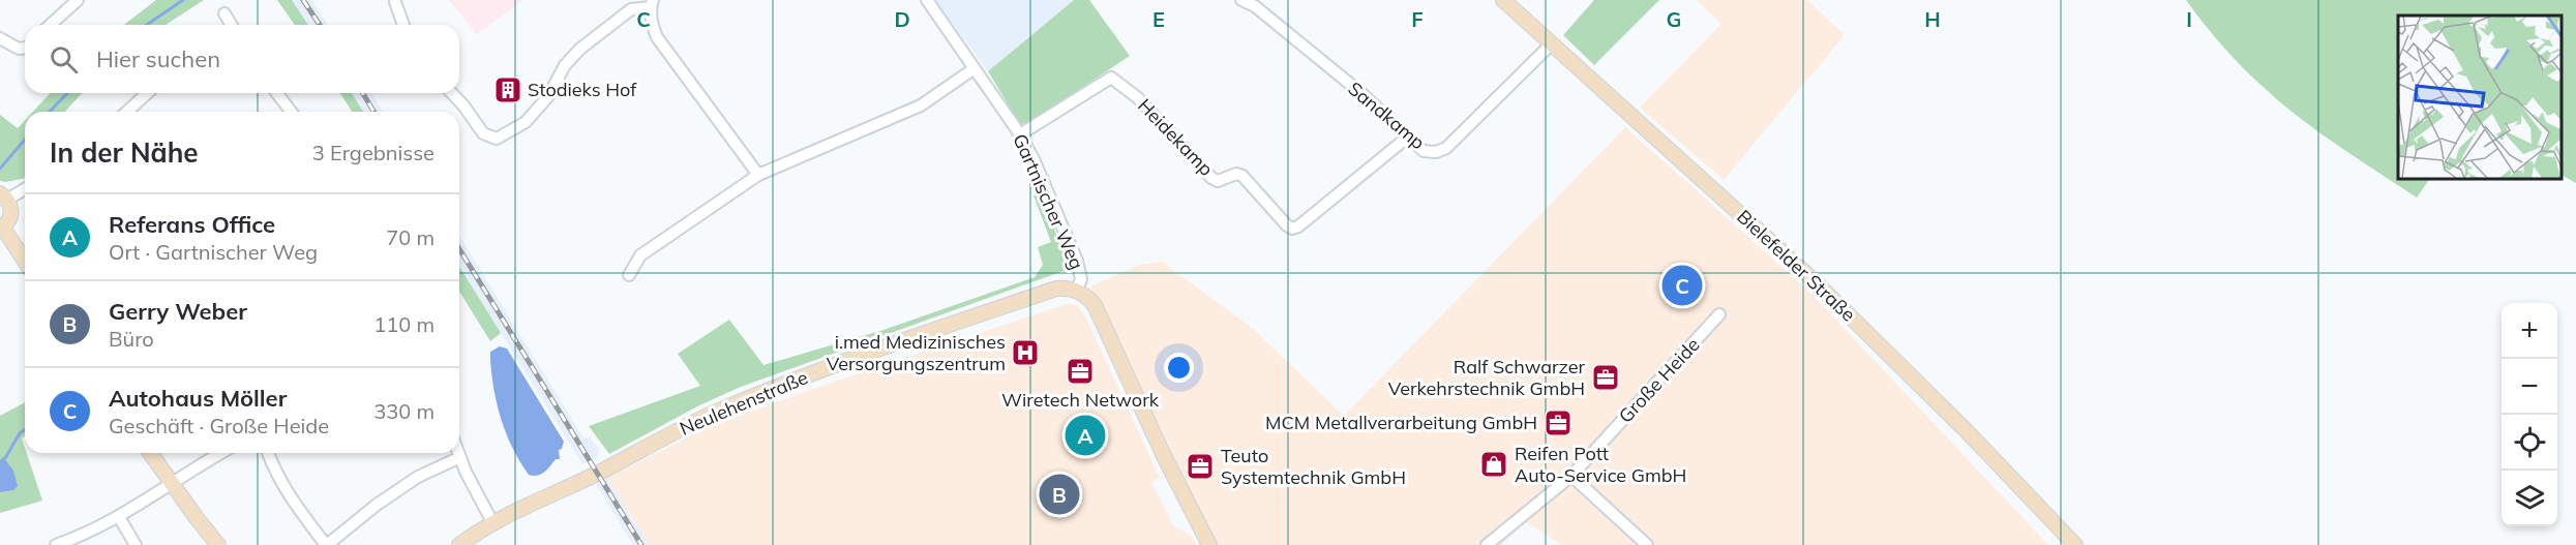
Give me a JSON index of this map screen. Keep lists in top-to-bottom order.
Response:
{
  "streets": {
    "street": [
      "Sandkamp",
      "Heidekamp",
      "Gartnischer Weg",
      "Bielefelder Straße",
      "Große Heide",
      "Neulehenstraße"
    ]
  },
  "crossings": [
    ["Sandkamp", "Heidekamp"],
    ["Sandkamp", "Bielefelder Straße"],
    ["Heidekamp", "Gartnischer Weg"],
    ["Gartnischer Weg", "Neulehenstraße"]
  ],
  "places": {
    "building": ["Stodieks Hof"],
    "hospital": ["i.med Medizinisches Versorgungszentrum"],
    "office": [
      "Wiretech Network",
      "Ralf Schwarzer Verkehrstechnik GmbH",
      "MCM Metallverarbeitung GmbH",
      "Teuto Systemtechnik GmbH"
    ],
    "shop": ["Reifen Pott Auto-Service GmbH"]
  },
  "page": {
    "search": "Hier suchen",
    "heading": ["In der Nähe", "3 Ergebnisse"],
    "list": [
      {
        "mark": "A",
        "name": "Referans Office",
        "note": "Ort · Gartnischer Weg",
        "value": "70 m"
      },
      {
        "mark": "B",
        "name": "Gerry Weber",
        "note": "Büro",
        "value": "110 m"
      },
      {
        "mark": "C",
        "name": "Autohaus Möller",
        "note": "Geschäft · Große Heide",
        "value": "330 m"
      }
    ],
    "pins": ["C", "A", "B"],
    "map_buttons": ["+", "−"]
  },
  "grid": {
    "columns": [
      "C",
      "D",
      "E",
      "F",
      "G",
      "H",
      "I"
    ]
  }
}
